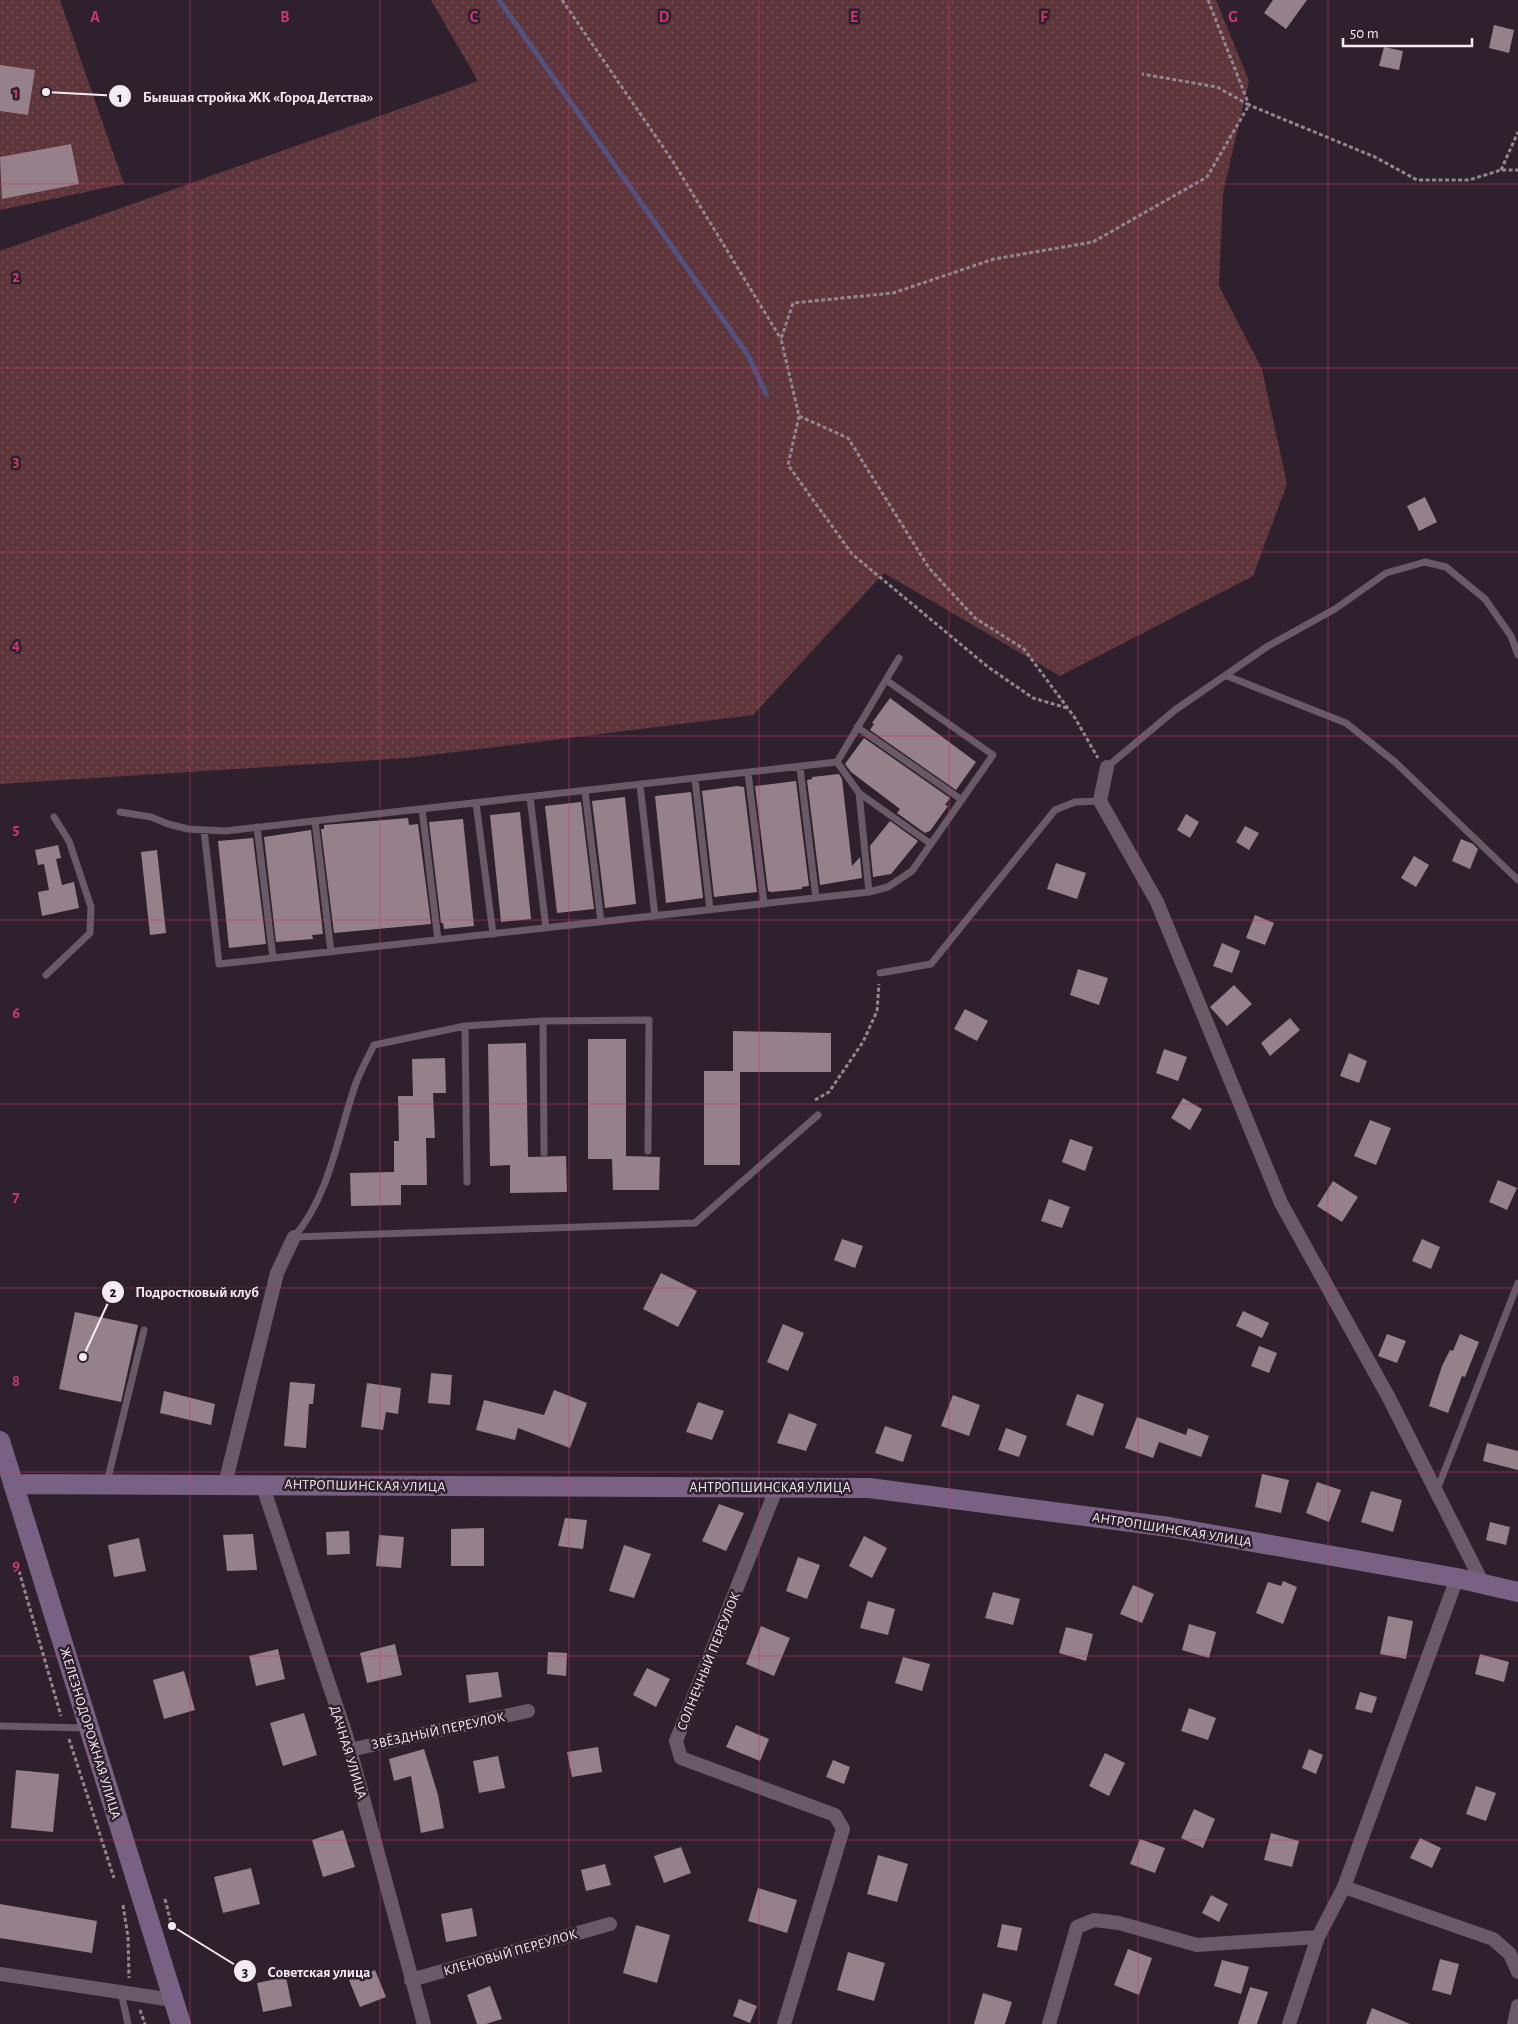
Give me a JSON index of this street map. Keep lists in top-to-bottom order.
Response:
{
  "streets": {
    "street": [
      "АНТРОПШИНСКАЯ УЛИЦА",
      "СОЛНЕЧНЫЙ ПЕРЕУЛОК",
      "ЗВЁЗДНЫЙ ПЕРЕУЛОК",
      "ЖЕЛЕЗНОДОРОЖНАЯ УЛИЦА",
      "ДАЧНАЯ УЛИЦА",
      "КЛЕНОВЫЙ ПЕРЕУЛОК"
    ]
  },
  "crossings": [
    ["АНТРОПШИНСКАЯ УЛИЦА", "СОЛНЕЧНЫЙ ПЕРЕУЛОК"],
    ["АНТРОПШИНСКАЯ УЛИЦА", "ЖЕЛЕЗНОДОРОЖНАЯ УЛИЦА"],
    ["АНТРОПШИНСКАЯ УЛИЦА", "ДАЧНАЯ УЛИЦА"],
    ["ЗВЁЗДНЫЙ ПЕРЕУЛОК", "ДАЧНАЯ УЛИЦА"],
    ["ДАЧНАЯ УЛИЦА", "КЛЕНОВЫЙ ПЕРЕУЛОК"]
  ],
  "places": ["Бывшая стройка ЖК «Город Детства»", "Подростковый клуб", "Советская улица"],
  "scale_bar": "50 m",
  "grid": {
    "columns": [
      "A",
      "B",
      "C",
      "D",
      "E",
      "F",
      "G"
    ],
    "rows": [
      "1",
      "2",
      "3",
      "4",
      "5",
      "6",
      "7",
      "8",
      "9"
    ]
  }
}
